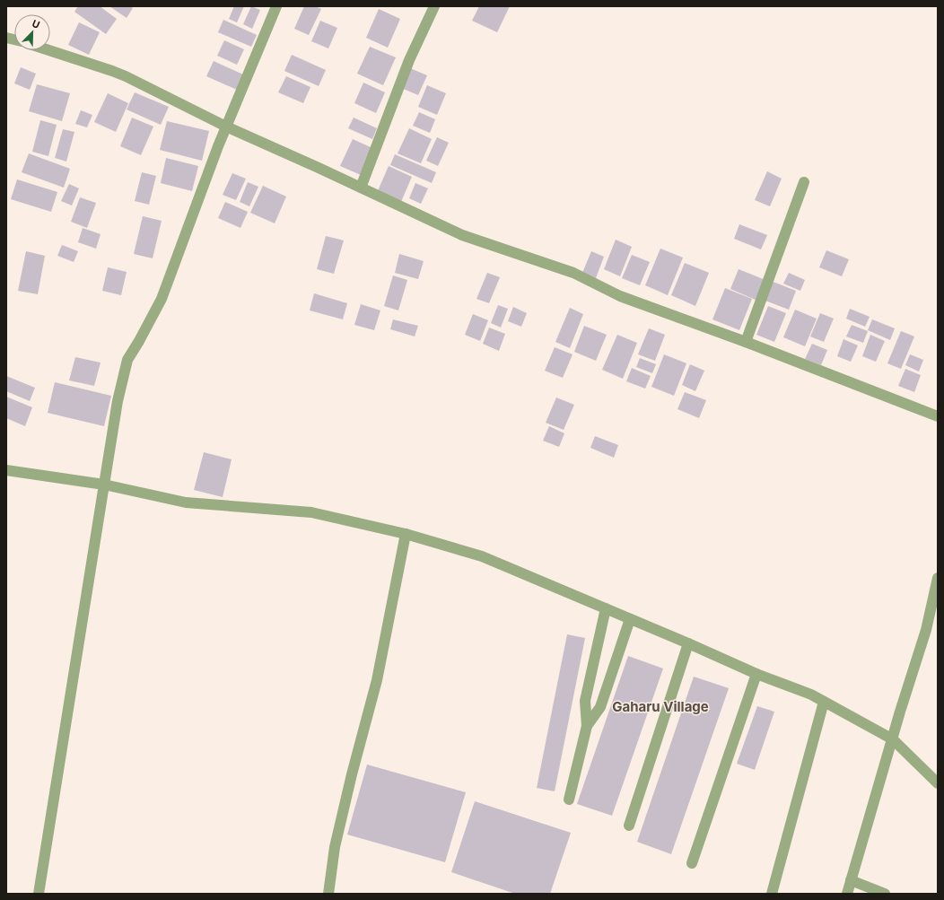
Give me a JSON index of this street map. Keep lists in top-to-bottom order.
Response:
{
  "districts": ["Gaharu Village"],
  "north": "top right"
}
